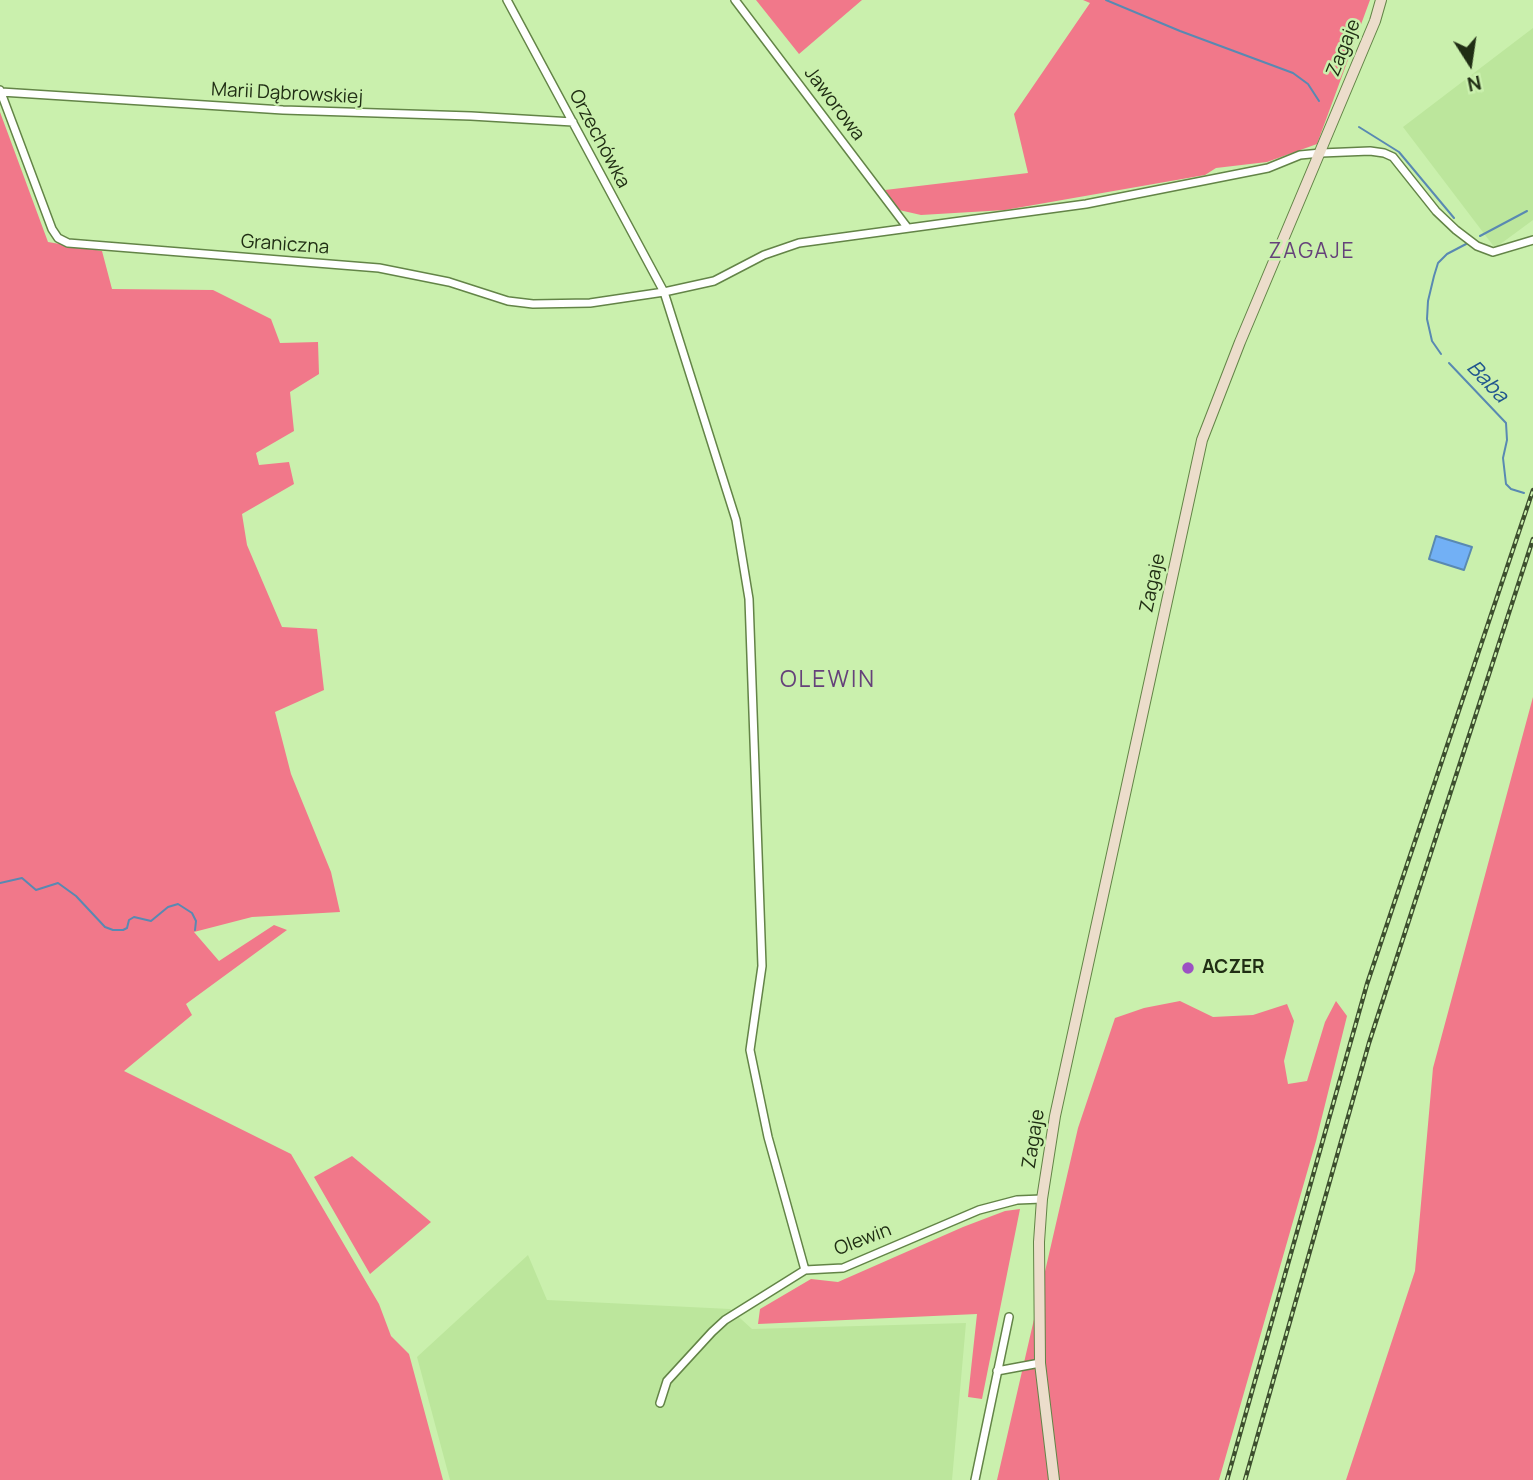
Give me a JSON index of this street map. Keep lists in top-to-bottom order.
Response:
{
  "streets": {
    "main road": ["Zagaje"],
    "street": [
      "Marii Dąbrowskiej",
      "Jaworowa",
      "Orzechówka",
      "Graniczna",
      "Olewin"
    ]
  },
  "crossings": [
    ["Zagaje", "Graniczna"],
    ["Zagaje", "Olewin"],
    ["Marii Dąbrowskiej", "Orzechówka"],
    ["Marii Dąbrowskiej", "Graniczna"],
    ["Jaworowa", "Graniczna"],
    ["Orzechówka", "Graniczna"],
    ["Orzechówka", "Olewin"]
  ],
  "districts": ["ZAGAJE", "OLEWIN"],
  "water": ["Baba"],
  "places": ["ACZER"],
  "north": "bottom"
}
